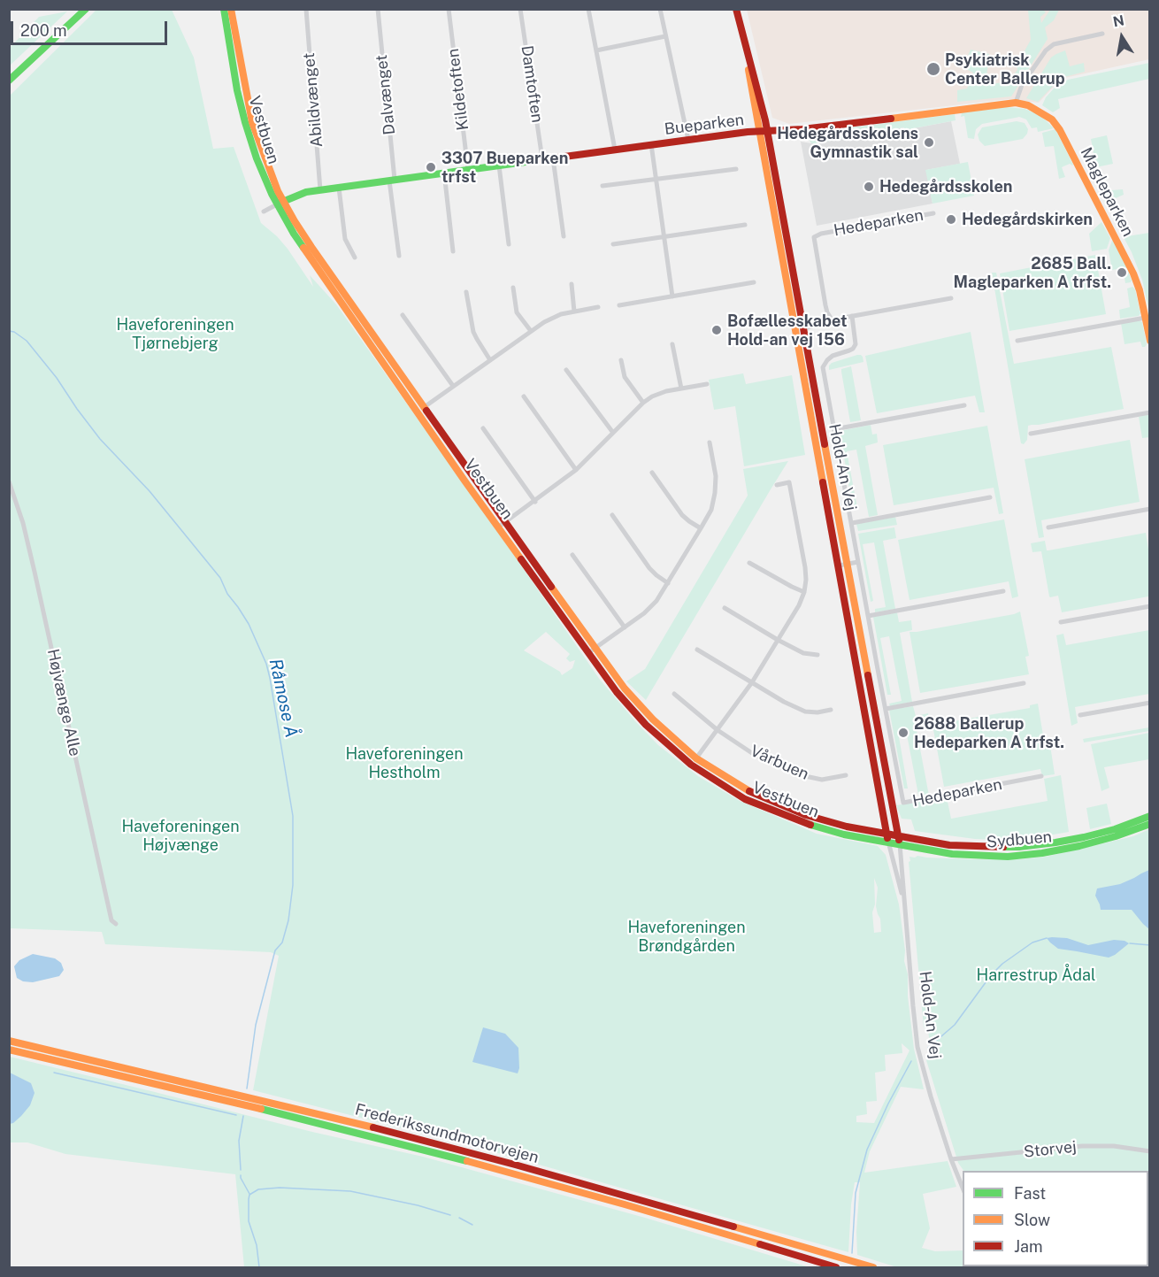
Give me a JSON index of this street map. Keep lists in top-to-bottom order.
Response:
{
  "streets": {
    "main road": [
      "Bueparken",
      "Vestbuen",
      "Magleparken",
      "Hold-An Vej",
      "Sydbuen",
      "Frederikssundmotorvejen"
    ],
    "street": [
      "Damtoften",
      "Kildetoften",
      "Dalvænget",
      "Abildvænget",
      "Hedeparken",
      "Højvænge Alle",
      "Vårbuen",
      "Storvej"
    ]
  },
  "crossings": [
    ["Damtoften", "Bueparken"],
    ["Kildetoften", "Bueparken"],
    ["Dalvænget", "Bueparken"],
    ["Abildvænget", "Bueparken"],
    ["Bueparken", "Vestbuen"],
    ["Bueparken", "Magleparken"],
    ["Bueparken", "Hold-An Vej"],
    ["Vestbuen", "Hold-An Vej"],
    ["Vestbuen", "Sydbuen"],
    ["Magleparken", "Hold-An Vej"],
    ["Hold-An Vej", "Sydbuen"],
    ["Hold-An Vej", "Storvej"]
  ],
  "water": ["Råmose Å"],
  "parks": [
    "Haveforeningen Tjørnebjerg",
    "Haveforeningen Hestholm",
    "Haveforeningen Højvænge",
    "Haveforeningen Brøndgården",
    "Harrestrup Ådal"
  ],
  "places": [
    "Psykiatrisk Center Ballerup",
    "Hedegårdsskolens Gymnastik sal",
    "3307 Bueparken trfst",
    "Hedegårdsskolen",
    "Hedegårdskirken",
    "2685 Ball. Magleparken A trfst.",
    "Bofællesskabet Hold-an vej 156",
    "2688 Ballerup Hedeparken A trfst."
  ],
  "legend": ["Fast", "Slow", "Jam"],
  "scale_bar": "200 m",
  "north": "top"
}
